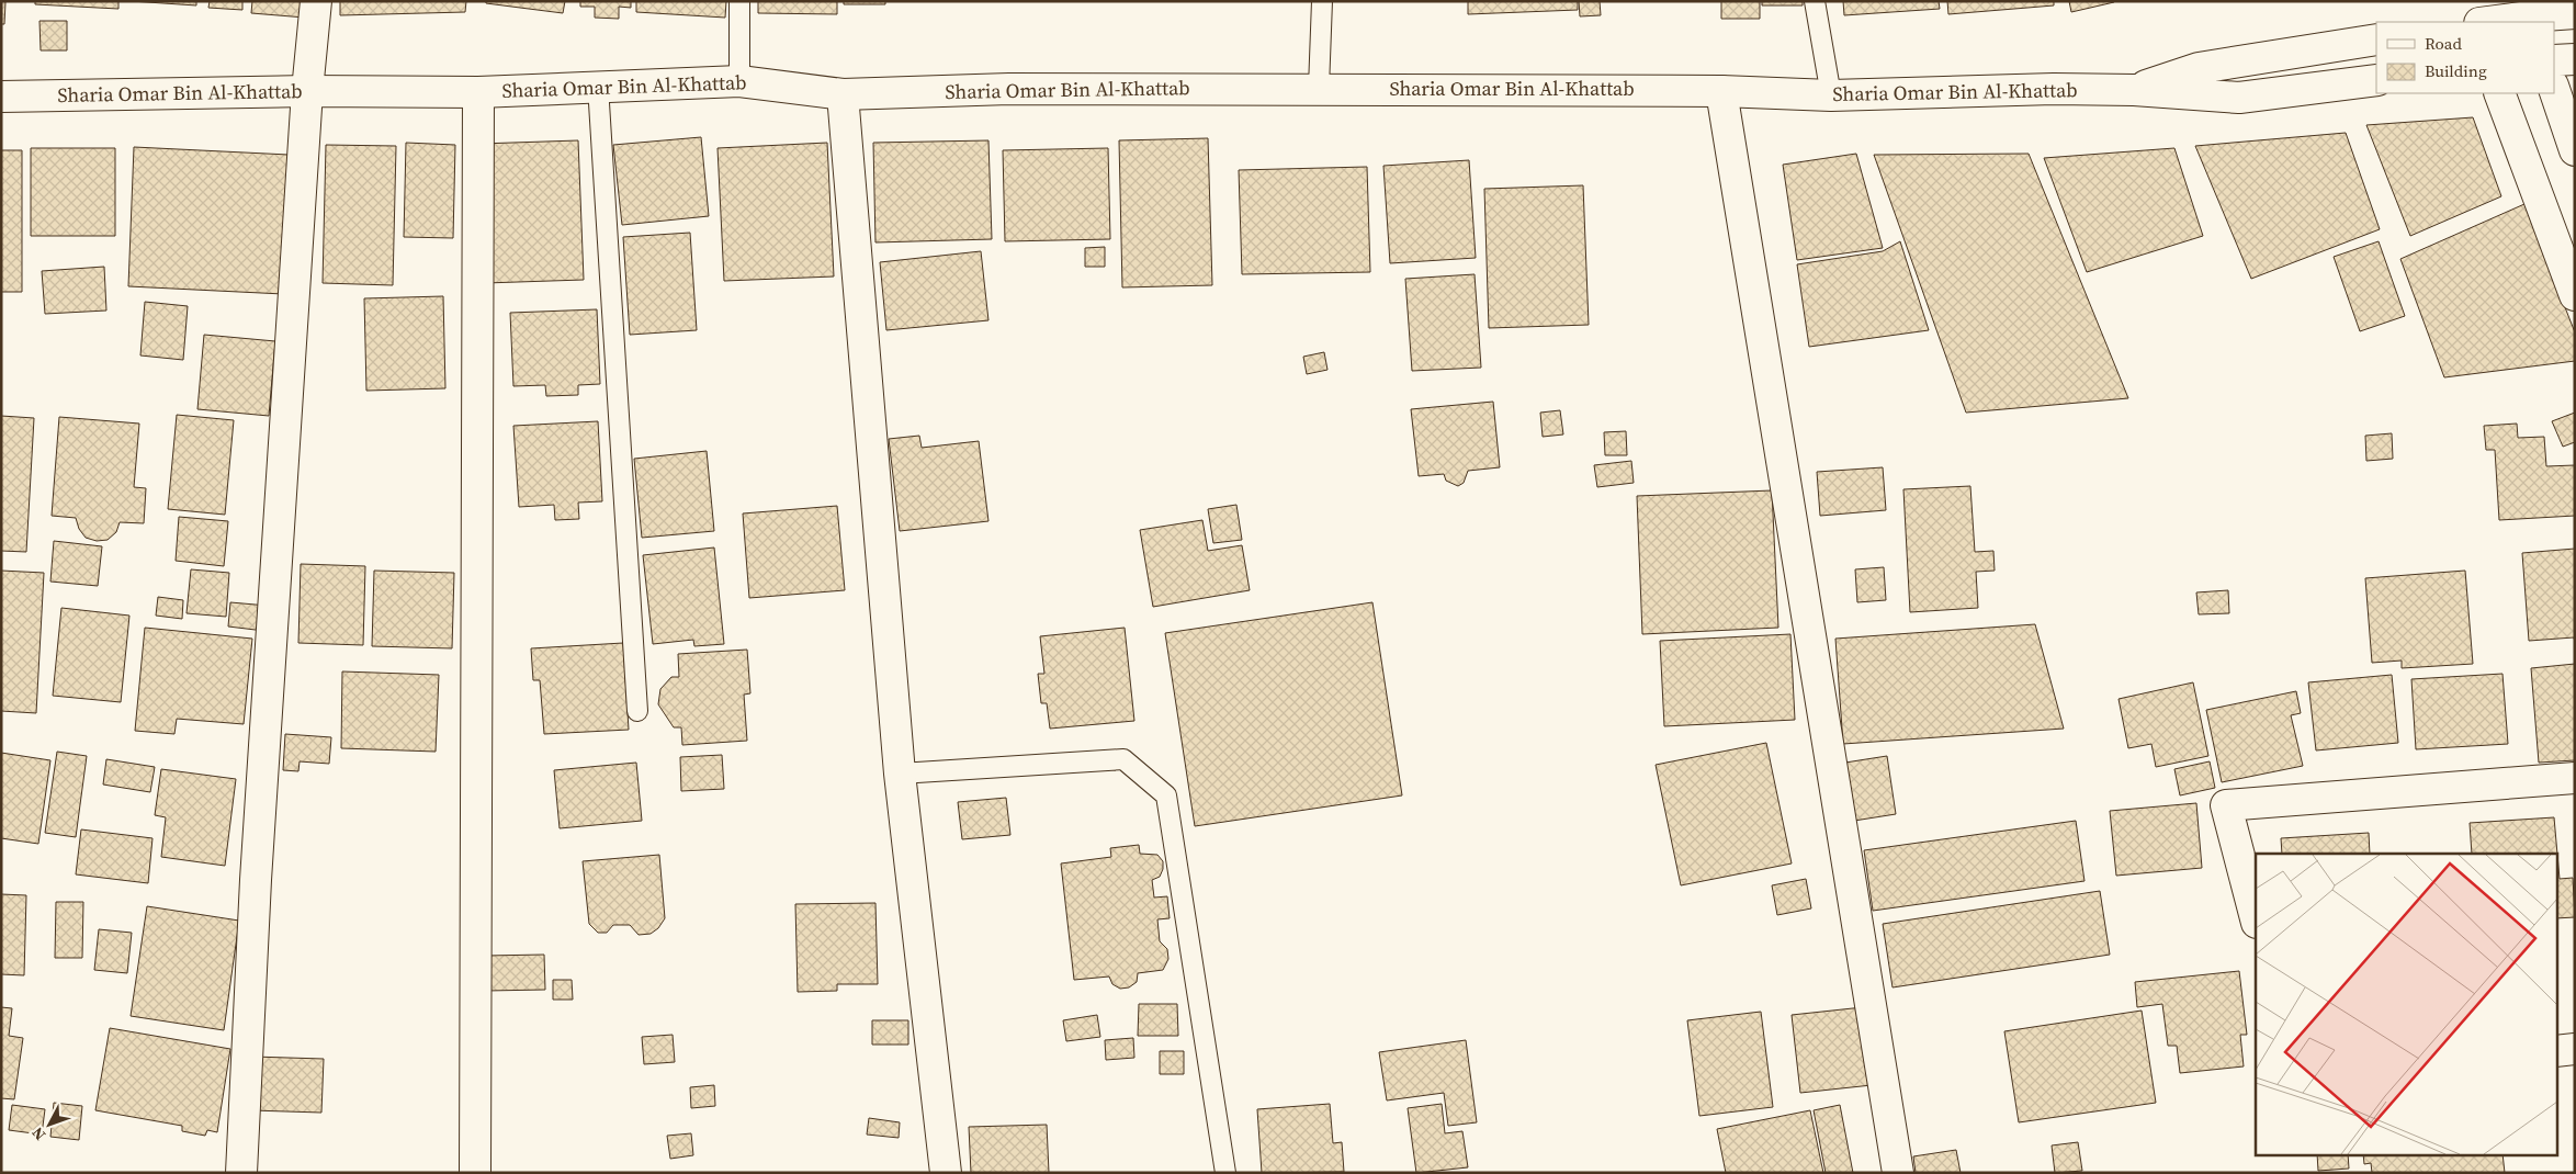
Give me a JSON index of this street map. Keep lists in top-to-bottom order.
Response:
{
  "streets": {
    "street": ["Sharia Omar Bin Al-Khattab"]
  },
  "legend": ["Road", "Building"],
  "north": "bottom left"
}
